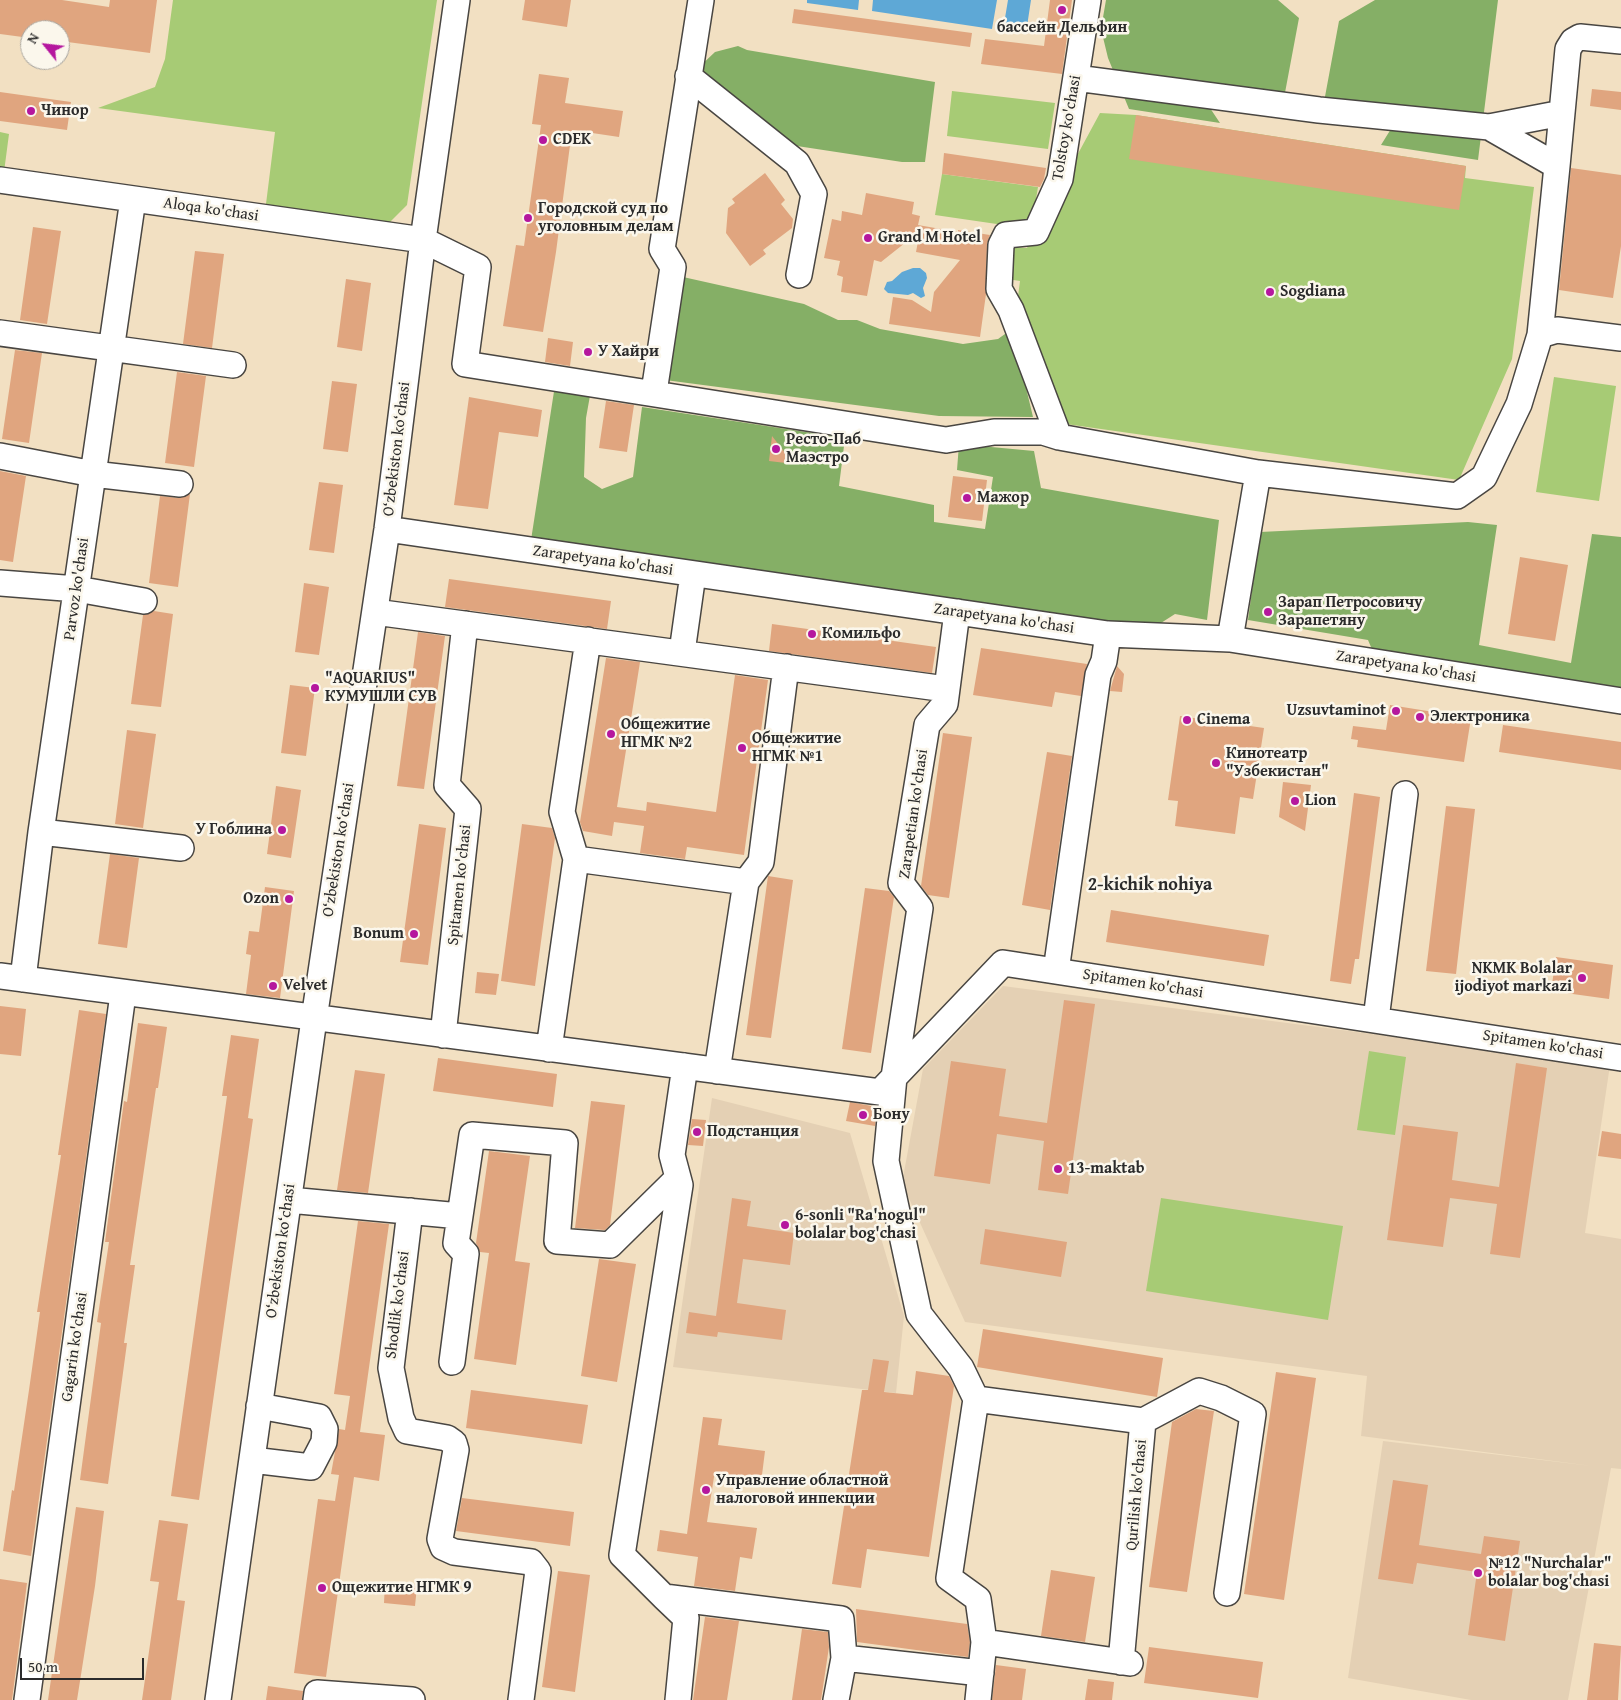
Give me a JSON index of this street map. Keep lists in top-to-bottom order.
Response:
{
  "streets": {
    "street": [
      "Tolstoy ko'chasi",
      "Aloqa ko'chasi",
      "O‘zbekiston ko‘chasi",
      "Zarapetyana ko'chasi",
      "Parvoz ko'chasi",
      "Zarapetian ko'chasi",
      "Spitamen ko'chasi",
      "Shodlik ko'chasi",
      "Gagarin ko'chasi",
      "Qurilish ko'chasi"
    ]
  },
  "crossings": [
    ["Aloqa ko'chasi", "O‘zbekiston ko‘chasi"],
    ["Aloqa ko'chasi", "Parvoz ko'chasi"],
    ["O‘zbekiston ko‘chasi", "Zarapetyana ko'chasi"],
    ["O‘zbekiston ko‘chasi", "Spitamen ko'chasi"],
    ["Zarapetyana ko'chasi", "Zarapetian ko'chasi"],
    ["Parvoz ko'chasi", "Spitamen ko'chasi"],
    ["Zarapetian ko'chasi", "Spitamen ko'chasi"],
    ["Spitamen ko'chasi", "Gagarin ko'chasi"]
  ],
  "districts": ["2-kichik nohiya"],
  "places": [
    "бассейн Дельфин",
    "Чинор",
    "CDEK",
    "Городской суд по уголовным делам",
    "Grand M Hotel",
    "Sogdiana",
    "У Хайри",
    "Ресто-Паб Маэстро",
    "Мажор",
    "Зарап Петросовичу Зарапетяну",
    "Комильфо",
    "\"AQUARIUS\" КУМУШЛИ СУВ",
    "Uzsuvtaminot",
    "Электроника",
    "Cinema",
    "Общежитие НГМК №2",
    "Общежитие НГМК №1",
    "Кинотеатр \"Узбекистан\"",
    "Lion",
    "У Гоблина",
    "Ozon",
    "Bonum",
    "NKMK Bolalar ijodiyot markazi",
    "Velvet",
    "Бону",
    "Подстанция",
    "13-maktab",
    "6-sonli \"Ra'nogul\" bolalar bog'chasi",
    "Управление областной налоговой инпекции",
    "№12 \"Nurchalar\" bolalar bog'chasi",
    "Ощежитие НГМК 9"
  ],
  "scale_bar": "50 m",
  "north": "top left"
}
